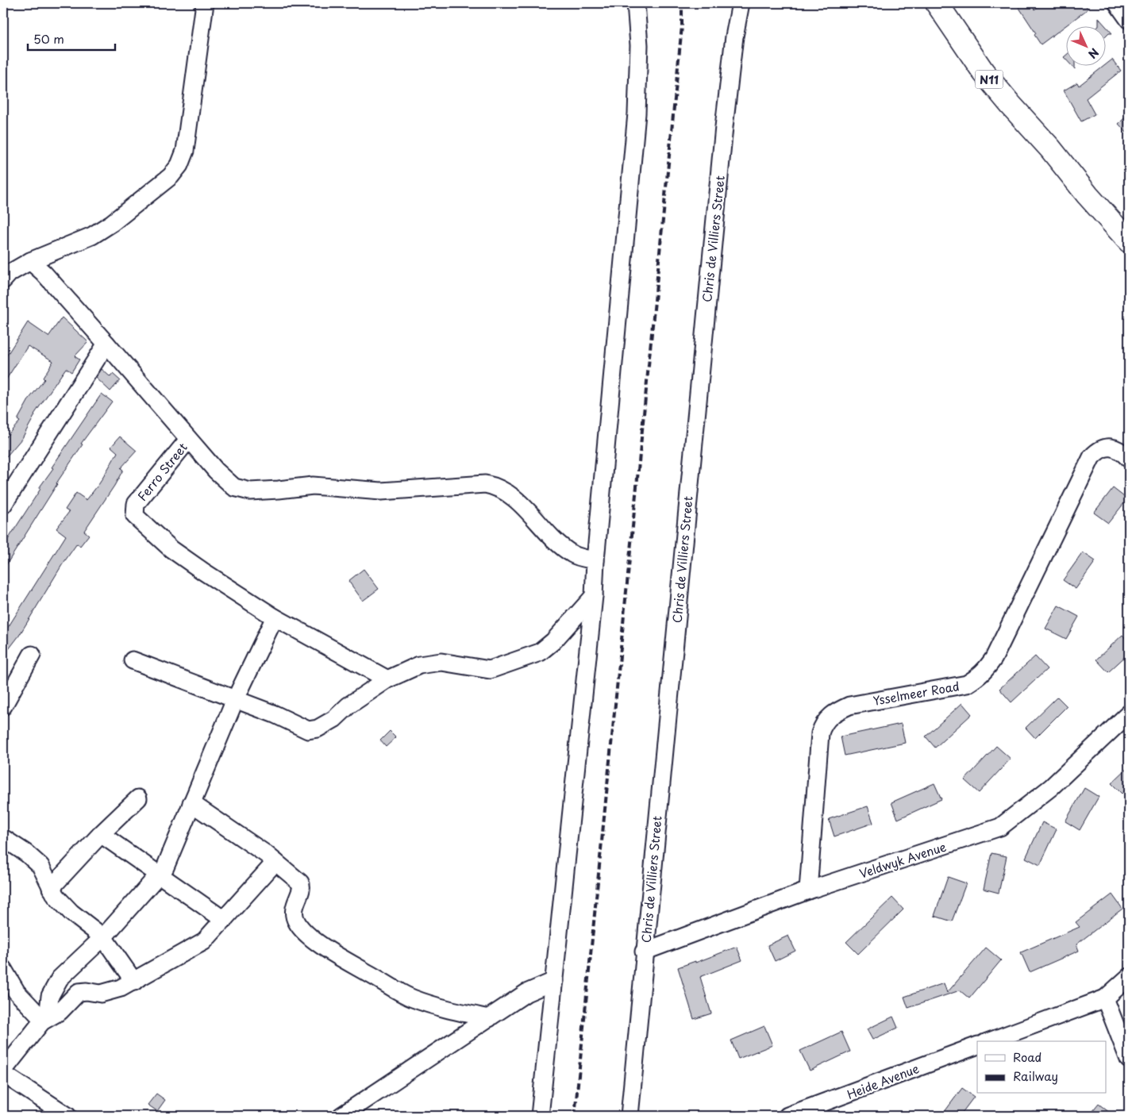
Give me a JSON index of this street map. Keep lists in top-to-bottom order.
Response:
{
  "streets": {
    "highway": ["N11"],
    "street": [
      "Chris de Villiers Street",
      "Ferro Street",
      "Ysselmeer Road",
      "Veldwyk Avenue",
      "Heide Avenue"
    ]
  },
  "crossings": [
    ["Chris de Villiers Street", "Veldwyk Avenue"],
    ["Ysselmeer Road", "Veldwyk Avenue"]
  ],
  "legend": ["Road", "Railway"],
  "scale_bar": "50 m",
  "north": "bottom right"
}
